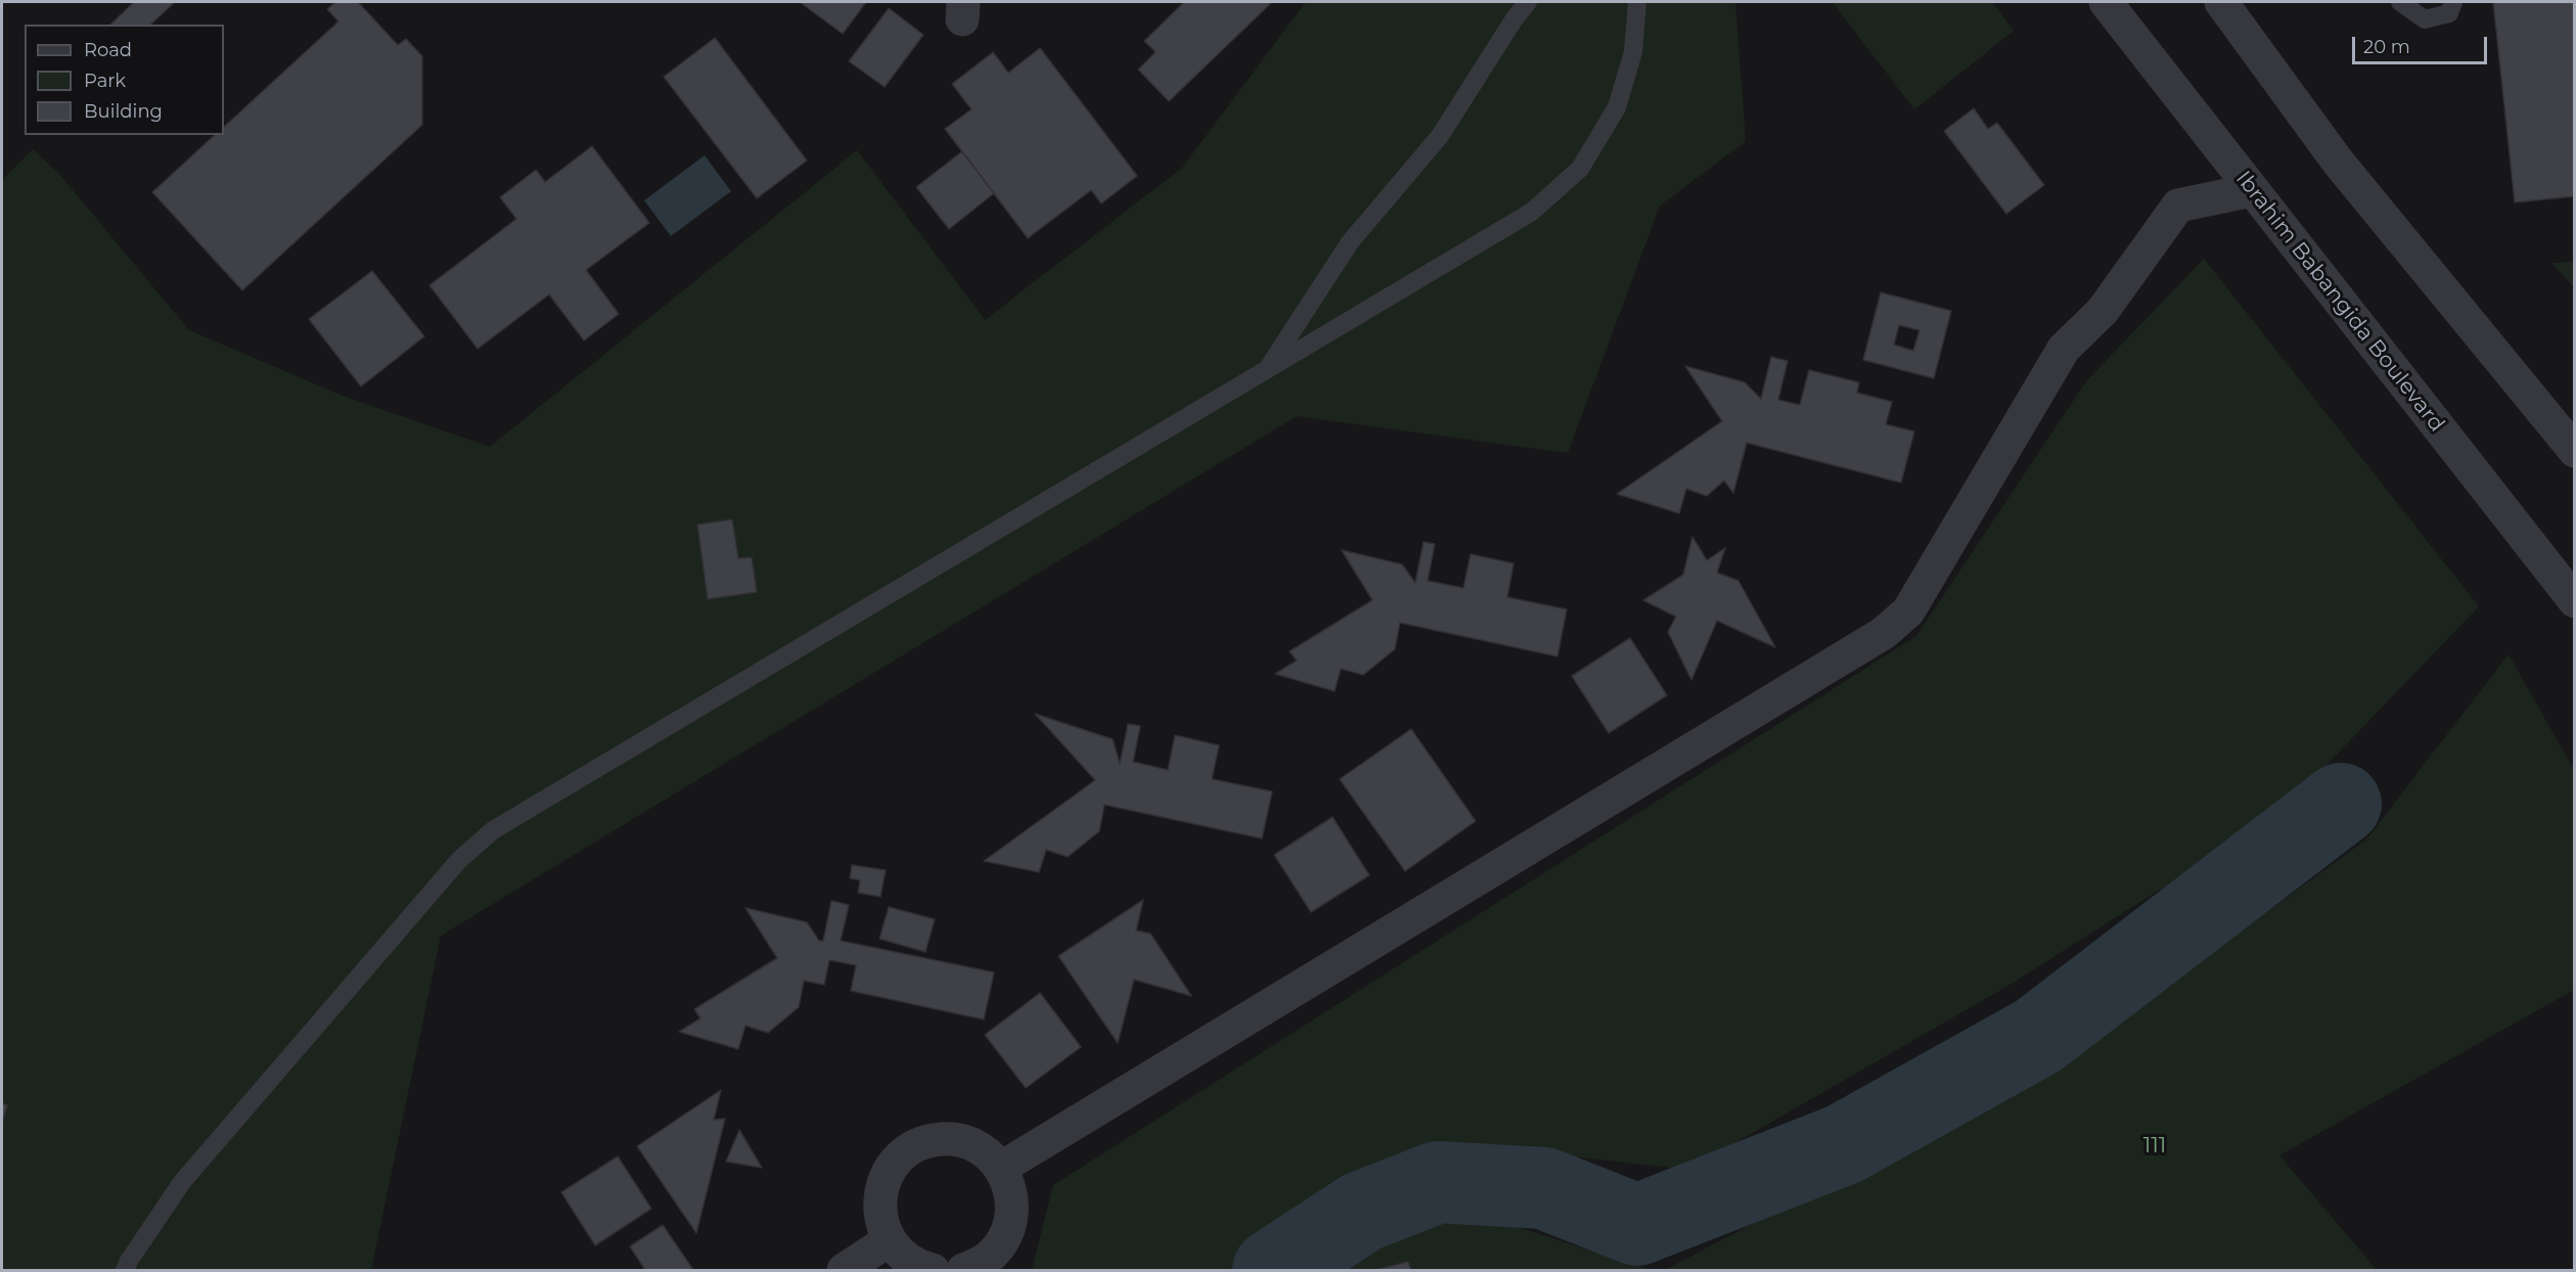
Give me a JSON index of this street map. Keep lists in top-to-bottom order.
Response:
{
  "streets": {
    "street": ["Ibrahim Babangida Boulevard"]
  },
  "parks": ["111"],
  "legend": ["Road", "Park", "Building"],
  "scale_bar": "20 m"
}
